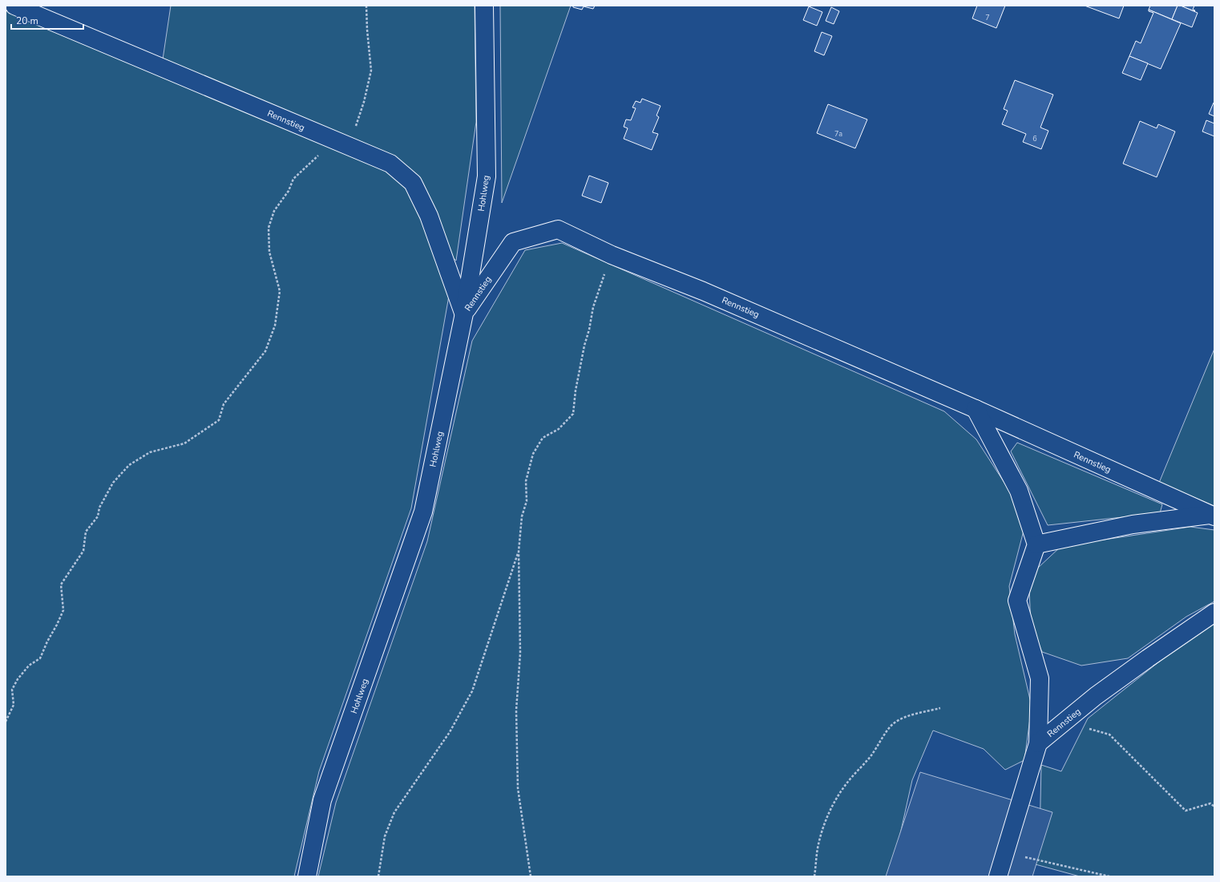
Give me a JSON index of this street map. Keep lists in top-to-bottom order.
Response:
{
  "streets": {
    "street": ["Rennstieg", "Hohlweg"]
  },
  "crossings": [
    ["Rennstieg", "Hohlweg"]
  ],
  "house_numbers": ["7", "7a", "6"],
  "scale_bar": "20 m"
}
